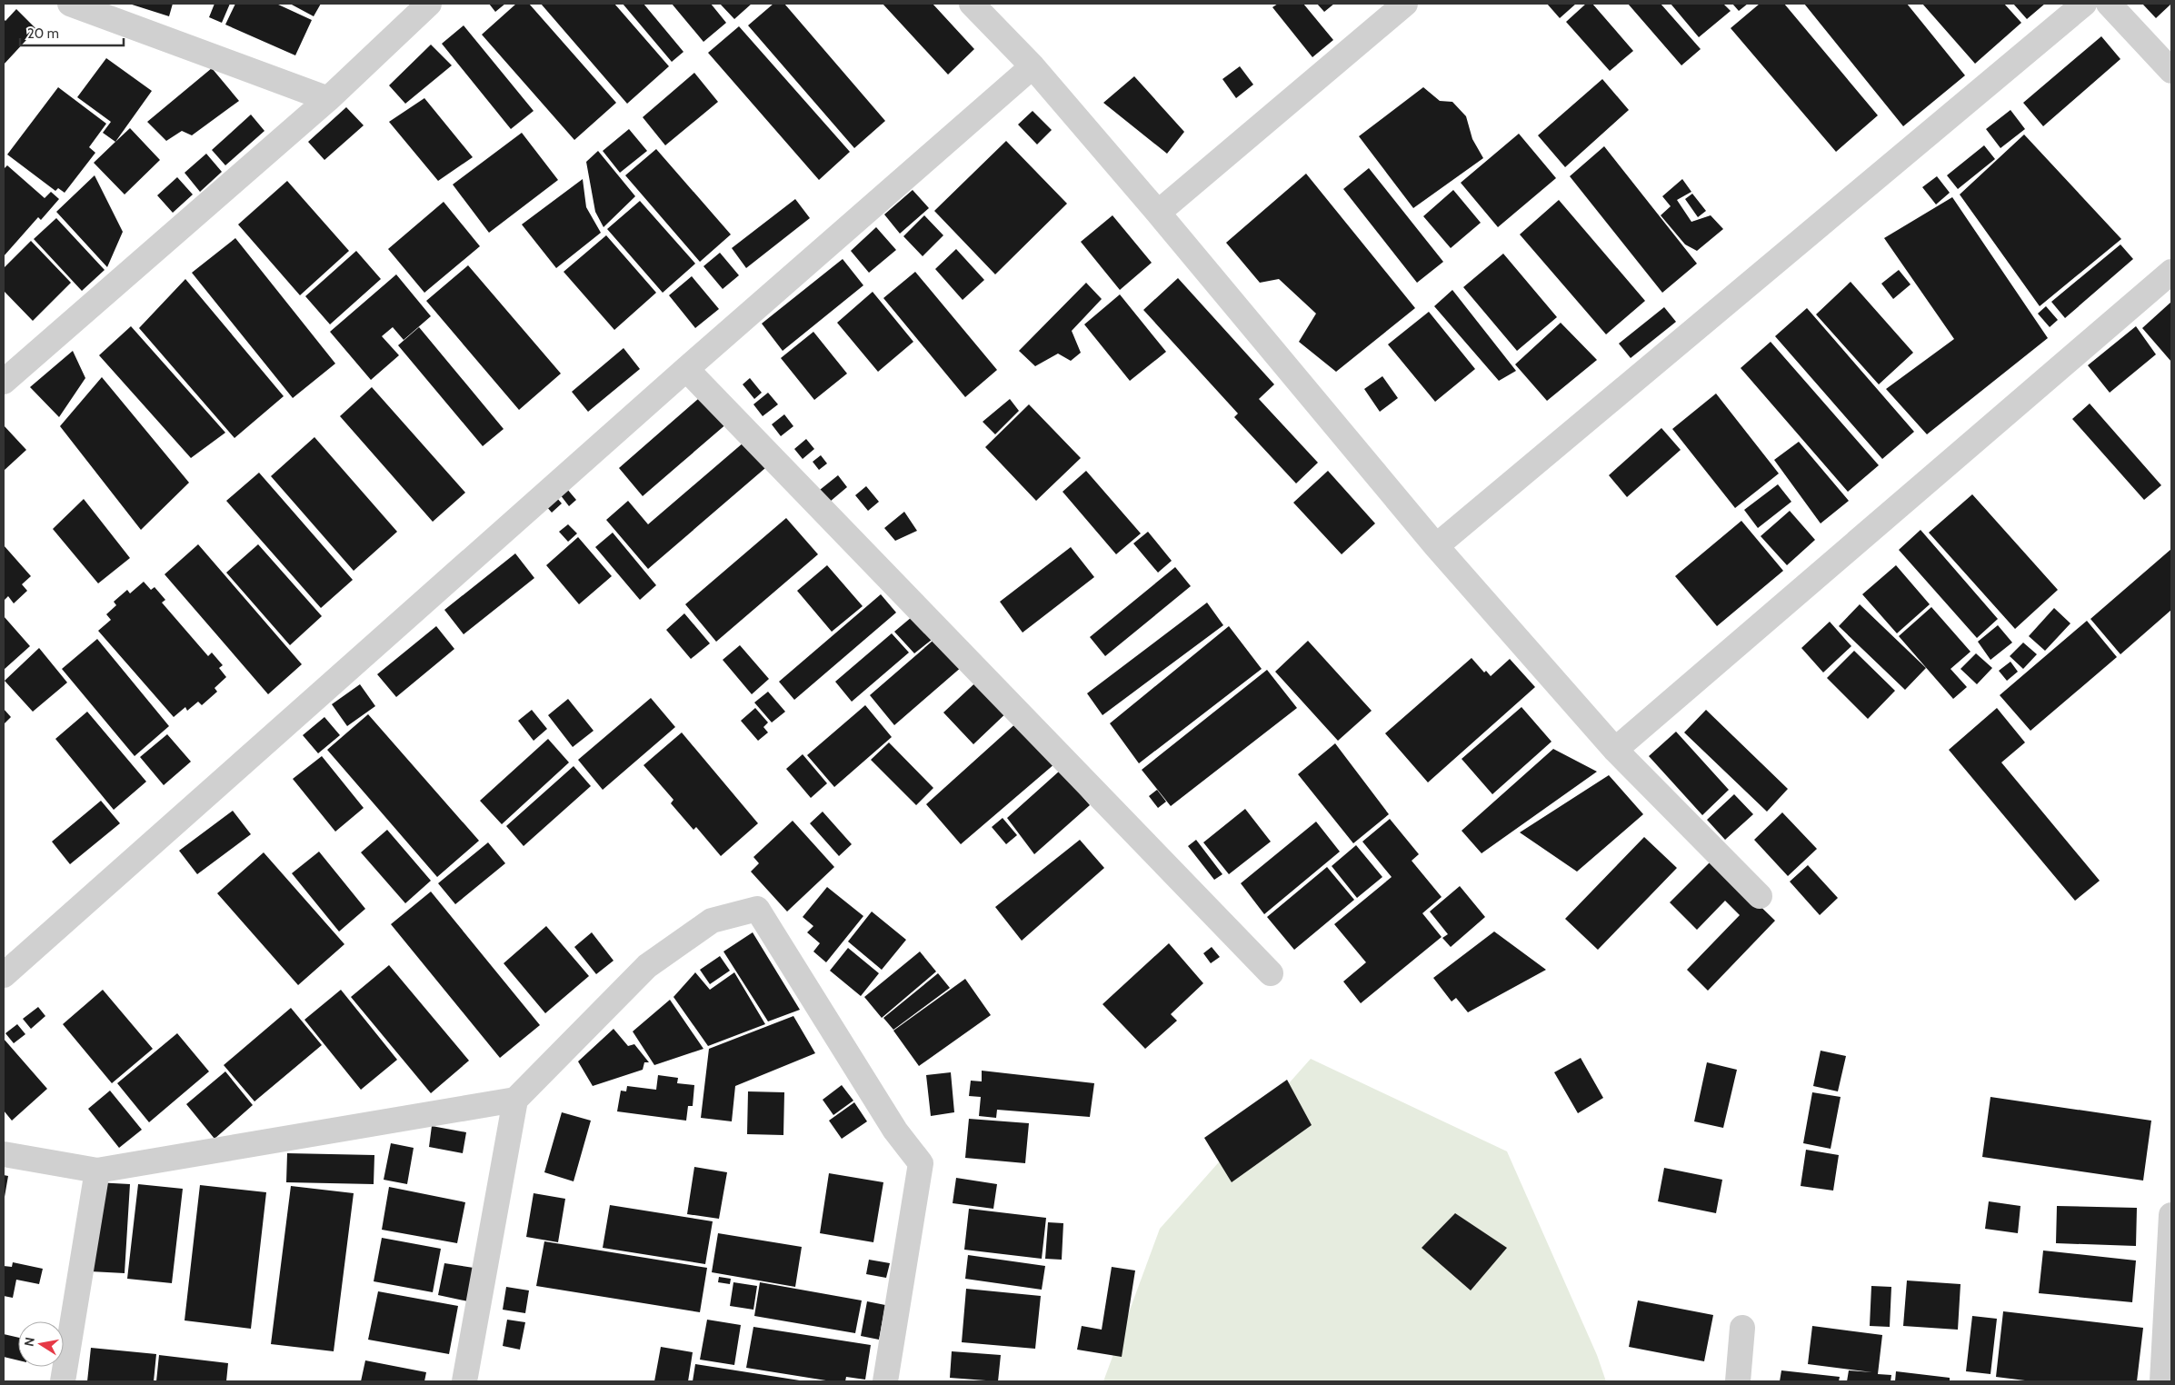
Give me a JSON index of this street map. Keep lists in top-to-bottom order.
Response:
{
  "scale_bar": "20 m",
  "north": "left"
}
